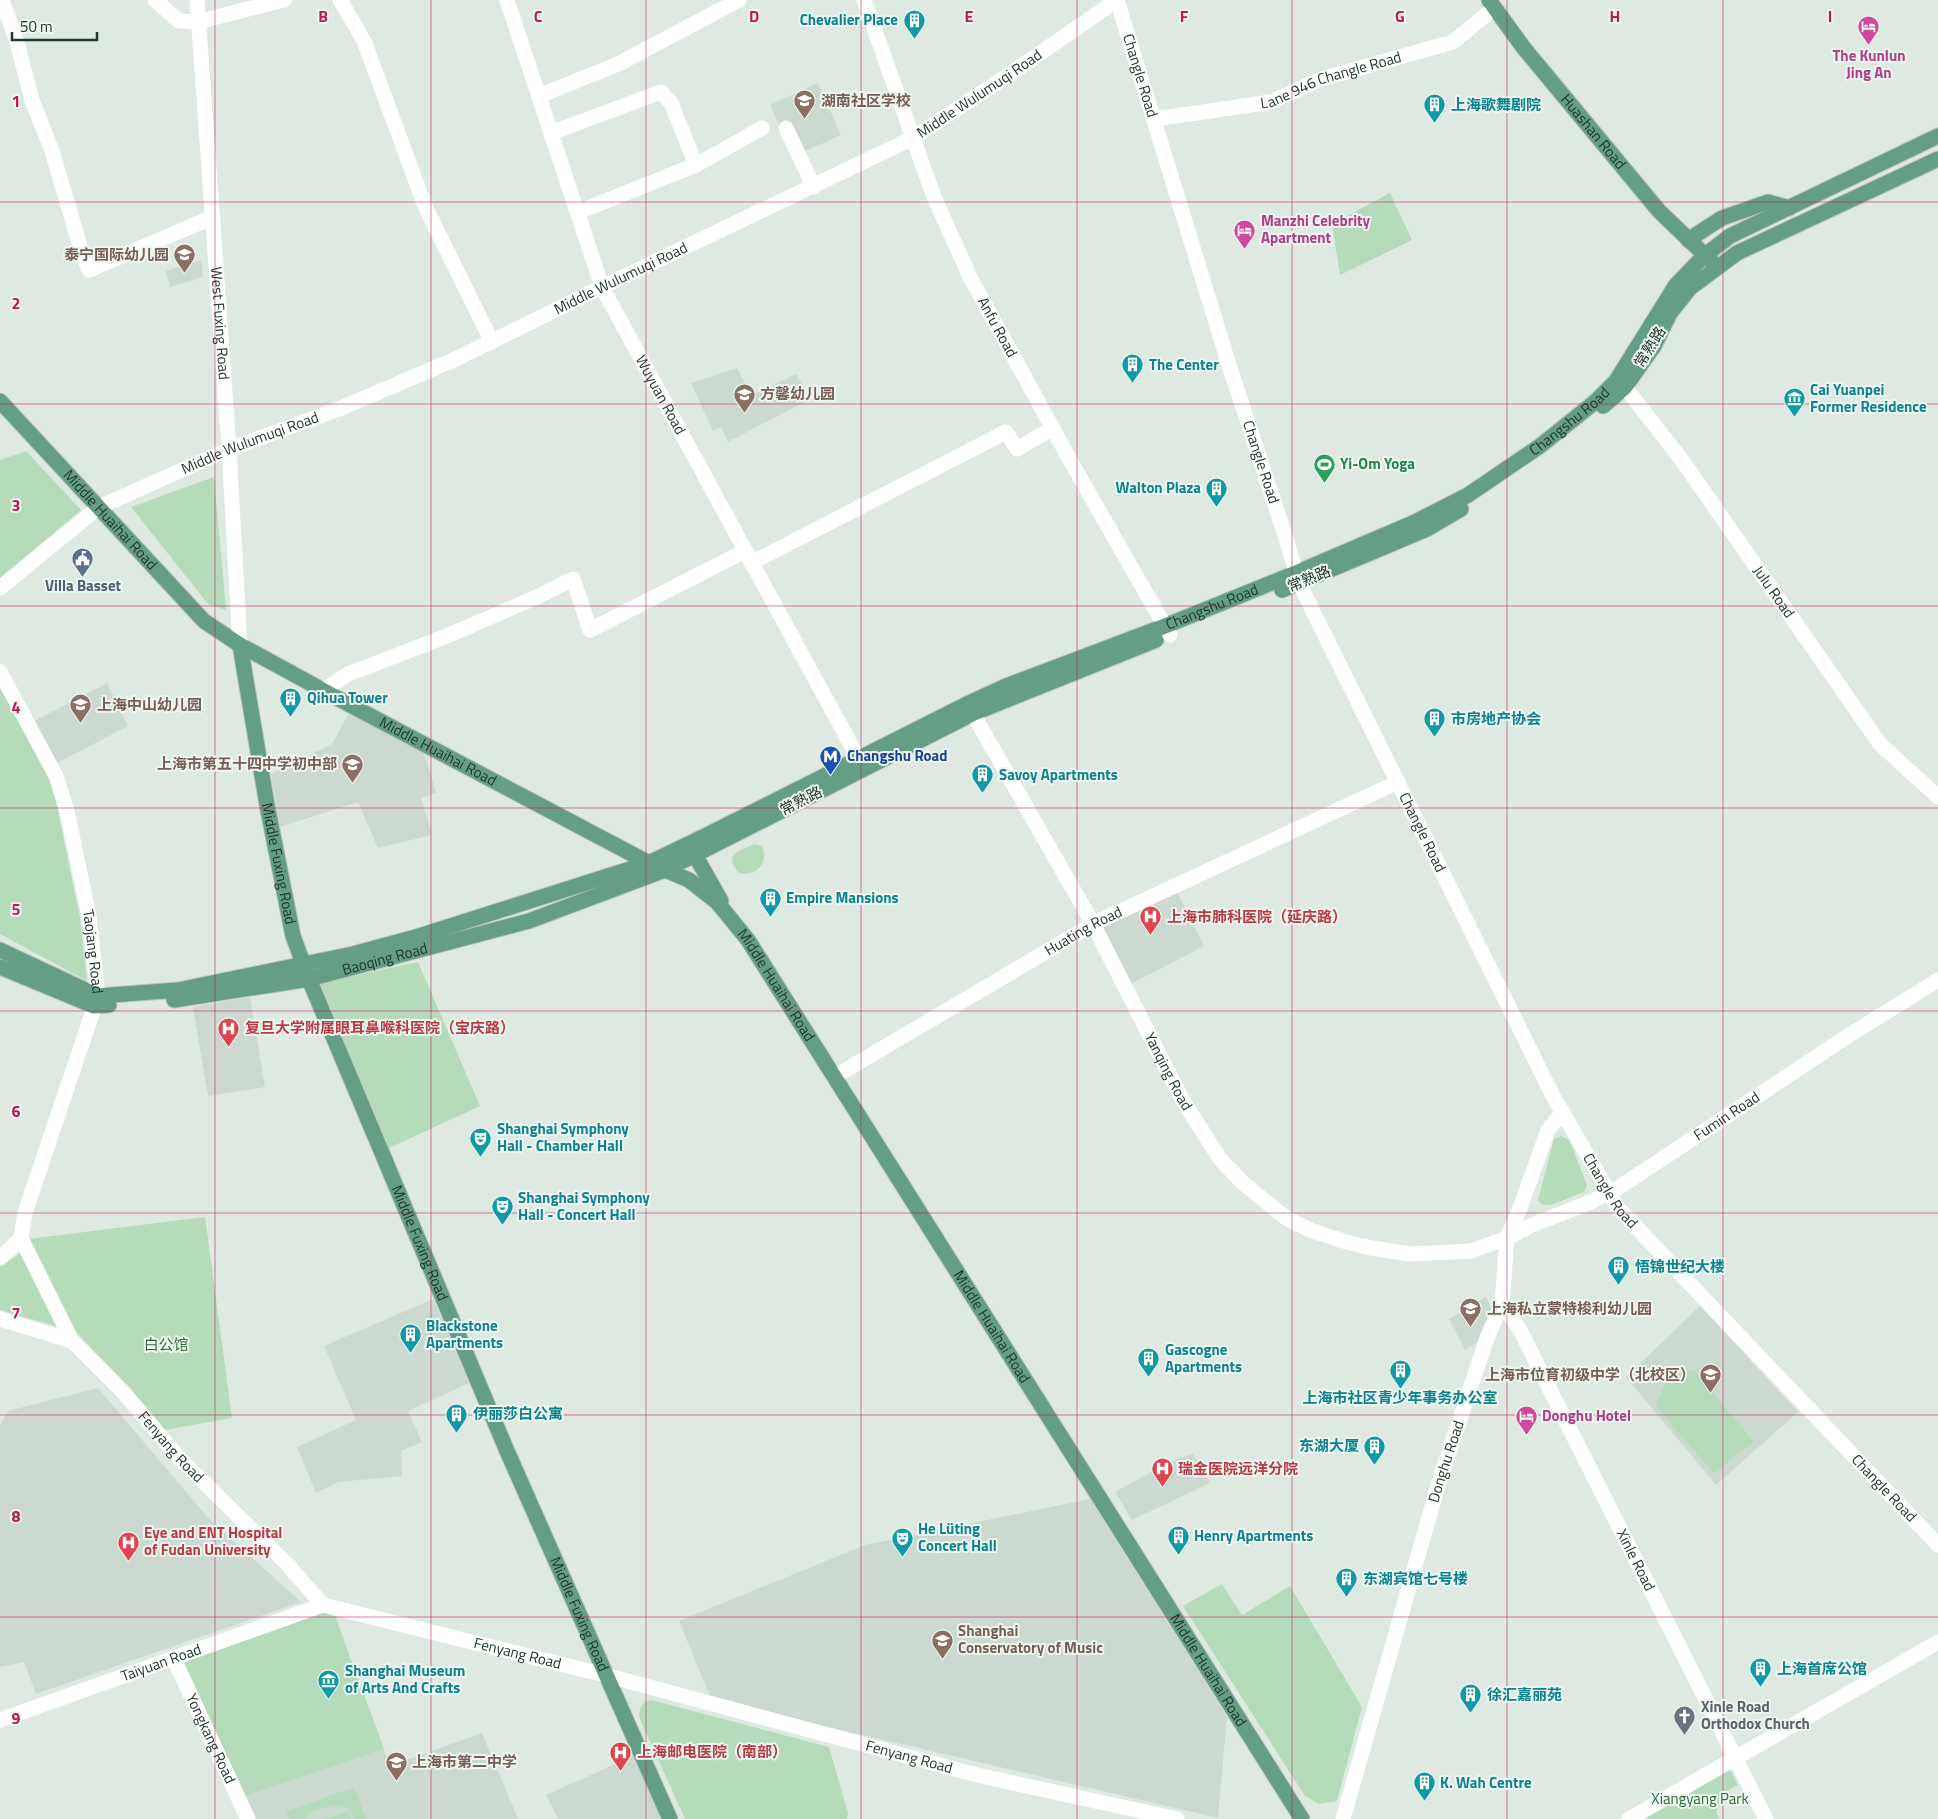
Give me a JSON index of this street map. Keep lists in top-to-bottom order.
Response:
{
  "streets": {
    "main road": [
      "Huashan Road",
      "常熟路",
      "Changshu Road",
      "Middle Huaihai Road",
      "Middle Fuxing Road",
      "Baoqing Road"
    ],
    "street": [
      "Changle Road",
      "Lane 946 Changle Road",
      "Middle Wulumuqi Road",
      "West Fuxing Road",
      "Anfu Road",
      "Wuyuan Road",
      "Julu Road",
      "Huating Road",
      "Taojang Road",
      "Yanqing Road",
      "Fumin Road",
      "Fenyang Road",
      "Donghu Road",
      "Xinle Road",
      "Taiyuan Road",
      "Yongkang Road"
    ]
  },
  "crossings": [
    ["Changle Road", "Lane 946 Changle Road"],
    ["Changle Road", "Middle Wulumuqi Road"],
    ["Changle Road", "常熟路"],
    ["Changle Road", "Changshu Road"],
    ["Changle Road", "Huating Road"],
    ["Changle Road", "Fumin Road"],
    ["Changle Road", "Donghu Road"],
    ["Lane 946 Changle Road", "Huashan Road"],
    ["Middle Wulumuqi Road", "West Fuxing Road"],
    ["Middle Wulumuqi Road", "Anfu Road"],
    ["Middle Wulumuqi Road", "Wuyuan Road"],
    ["Middle Wulumuqi Road", "Middle Huaihai Road"],
    ["Huashan Road", "常熟路"],
    ["Huashan Road", "Changshu Road"],
    ["West Fuxing Road", "Middle Huaihai Road"],
    ["West Fuxing Road", "Middle Fuxing Road"],
    ["Anfu Road", "Changshu Road"],
    ["常熟路", "Wuyuan Road"],
    ["常熟路", "Changshu Road"],
    ["常熟路", "Middle Huaihai Road"],
    ["常熟路", "Julu Road"],
    ["常熟路", "Baoqing Road"],
    ["Wuyuan Road", "Changshu Road"],
    ["Changshu Road", "Middle Huaihai Road"],
    ["Changshu Road", "Julu Road"],
    ["Changshu Road", "Baoqing Road"],
    ["Changshu Road", "Yanqing Road"],
    ["Middle Huaihai Road", "Middle Fuxing Road"],
    ["Middle Huaihai Road", "Huating Road"],
    ["Middle Huaihai Road", "Baoqing Road"],
    ["Middle Fuxing Road", "Baoqing Road"],
    ["Middle Fuxing Road", "Fenyang Road"],
    ["Huating Road", "Yanqing Road"],
    ["Taojang Road", "Baoqing Road"],
    ["Taojang Road", "Fenyang Road"],
    ["Yanqing Road", "Fumin Road"],
    ["Yanqing Road", "Donghu Road"],
    ["Fumin Road", "Donghu Road"],
    ["Fenyang Road", "Taiyuan Road"],
    ["Donghu Road", "Xinle Road"],
    ["Taiyuan Road", "Yongkang Road"]
  ],
  "parks": ["白公馆", "Xiangyang Park"],
  "places": {
    "building": [
      "Chevalier Place",
      "上海歌舞剧院",
      "The Center",
      "Walton Plaza",
      "Qihua Tower",
      "市房地产协会",
      "Savoy Apartments",
      "Empire Mansions",
      "悟锦世纪大楼",
      "Blackstone Apartments",
      "Gascogne Apartments",
      "上海市社区青少年事务办公室",
      "伊丽莎白公寓",
      "东湖大厦",
      "Henry Apartments",
      "东湖宾馆七号楼",
      "上海首席公馆",
      "徐汇嘉丽苑",
      "K. Wah Centre"
    ],
    "hotel": ["The Kunlun Jing An", "Manzhi Celebrity Apartment", "Donghu Hotel"],
    "school or university": [
      "湖南社区学校",
      "泰宁国际幼儿园",
      "方馨幼儿园",
      "上海中山幼儿园",
      "上海市第五十四中学初中部",
      "上海私立蒙特梭利幼儿园",
      "上海市位育初级中学（北校区）",
      "Shanghai Conservatory of Music",
      "上海市第二中学"
    ],
    "museum": ["Cai Yuanpei Former Residence", "Shanghai Museum of Arts And Crafts"],
    "sports": ["Yi-Om Yoga"],
    "public building": ["Villa Basset"],
    "metro station": ["Changshu Road"],
    "hospital": [
      "上海市肺科医院（延庆路）",
      "复旦大学附属眼耳鼻喉科医院（宝庆路）",
      "瑞金医院远洋分院",
      "Eye and ENT Hospital of Fudan University",
      "上海邮电医院（南部）"
    ],
    "theatre": ["Shanghai Symphony Hall - Chamber Hall", "Shanghai Symphony Hall - Concert Hall", "He Lüting Concert Hall"],
    "church": ["Xinle Road Orthodox Church"]
  },
  "scale_bar": "50 m",
  "grid": {
    "columns": [
      "B",
      "C",
      "D",
      "E",
      "F",
      "G",
      "H",
      "I"
    ],
    "rows": [
      "1",
      "2",
      "3",
      "4",
      "5",
      "6",
      "7",
      "8",
      "9"
    ]
  }
}
